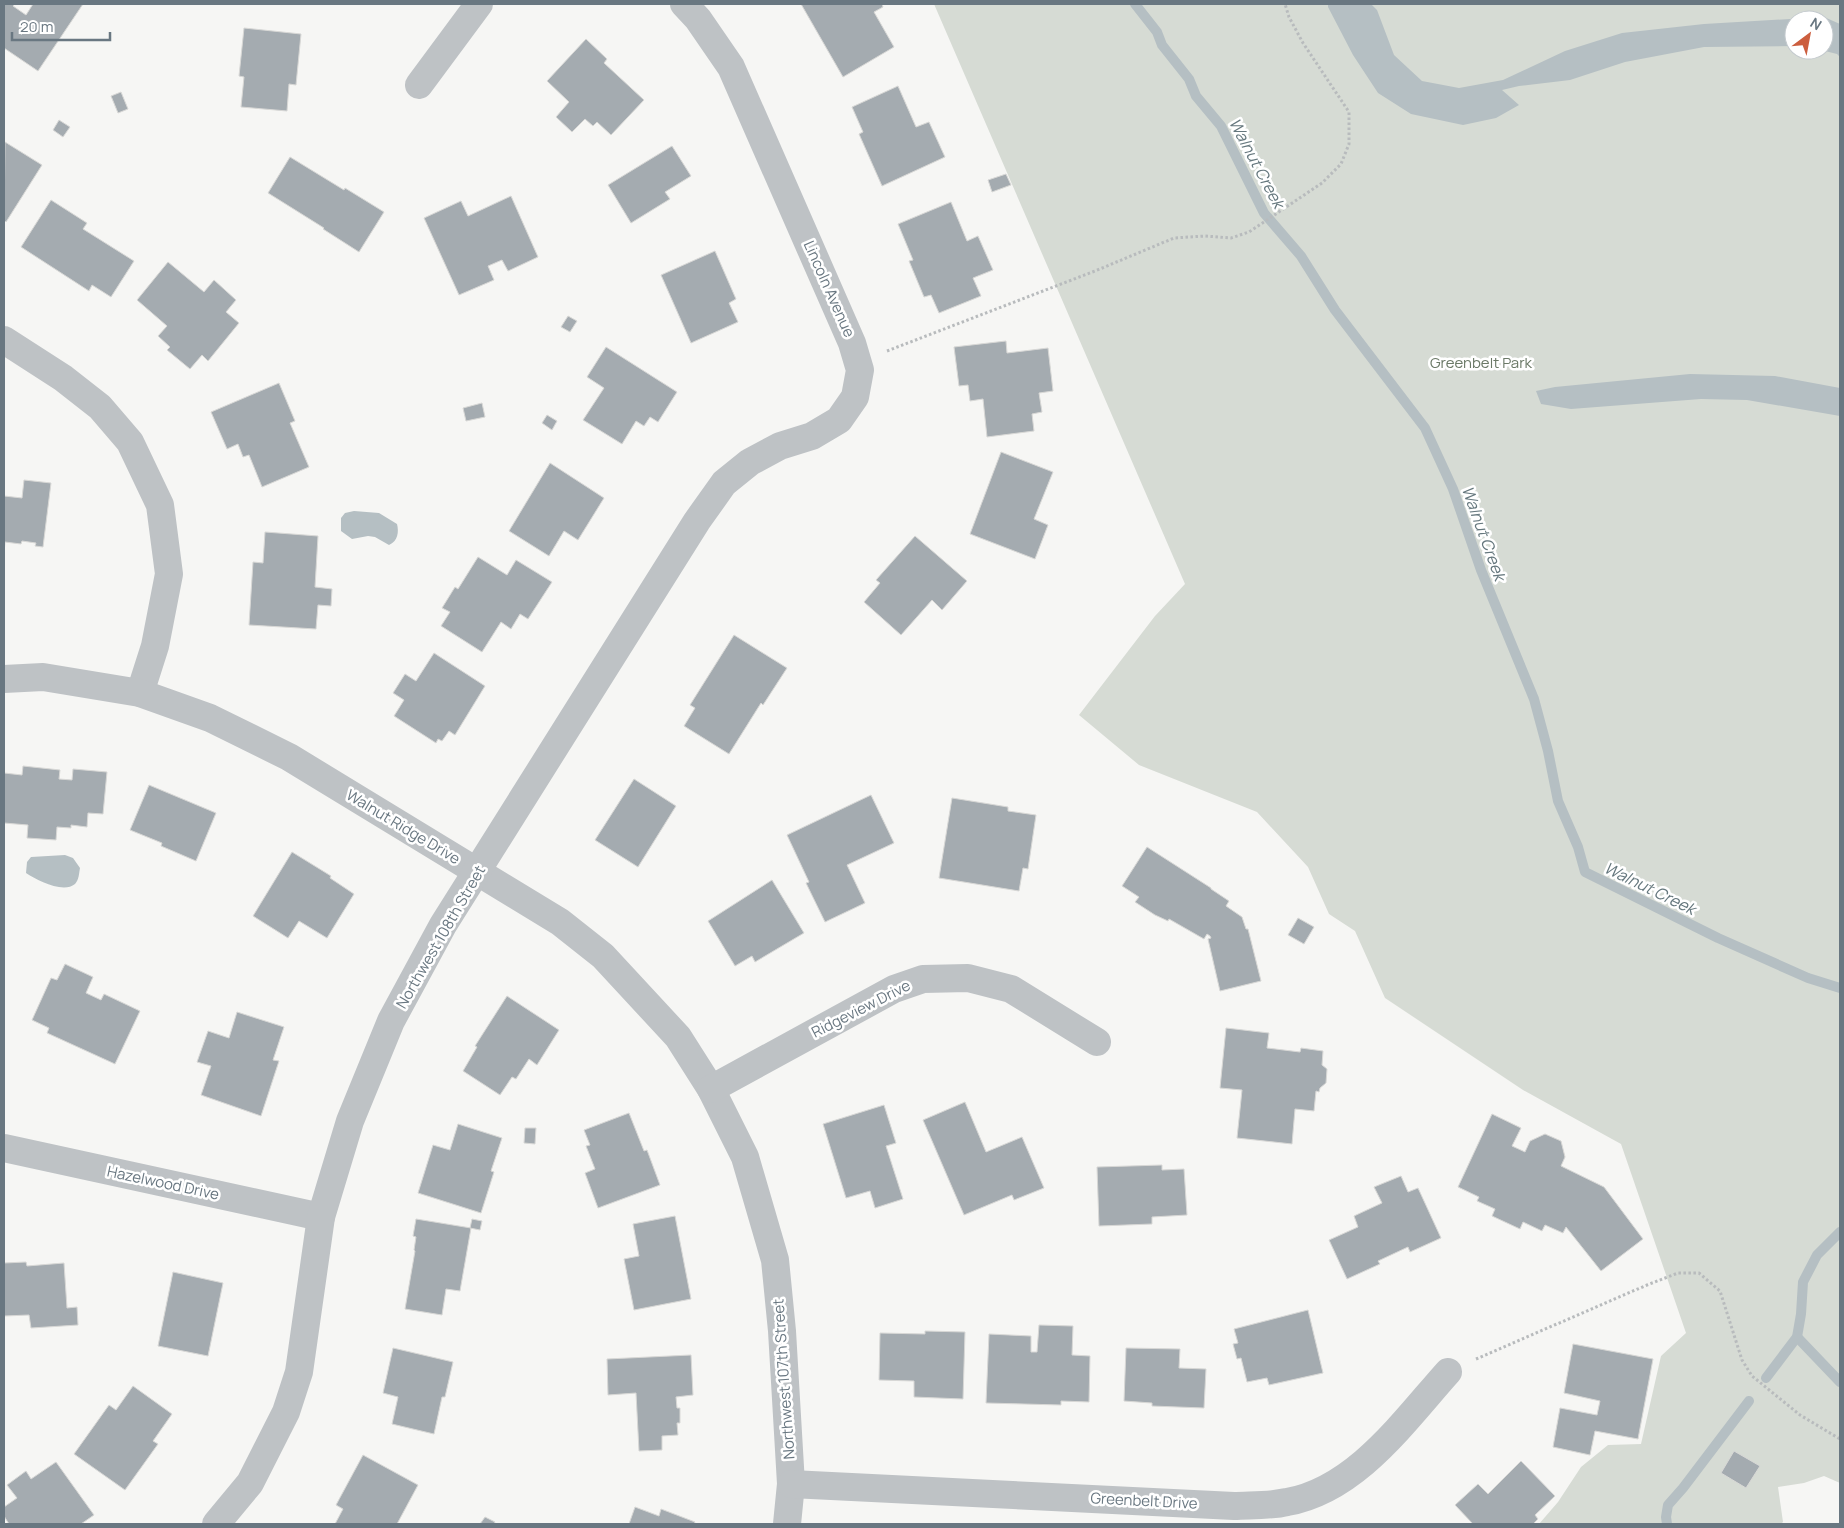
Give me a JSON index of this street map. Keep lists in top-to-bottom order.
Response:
{
  "streets": {
    "street": [
      "Lincoln Avenue",
      "Walnut Ridge Drive",
      "Northwest 108th Street",
      "Ridgeview Drive",
      "Hazelwood Drive",
      "Northwest 107th Street",
      "Greenbelt Drive"
    ]
  },
  "crossings": [
    ["Lincoln Avenue", "Northwest 108th Street"],
    ["Walnut Ridge Drive", "Northwest 108th Street"],
    ["Walnut Ridge Drive", "Ridgeview Drive"],
    ["Walnut Ridge Drive", "Northwest 107th Street"],
    ["Northwest 108th Street", "Hazelwood Drive"],
    ["Northwest 107th Street", "Greenbelt Drive"]
  ],
  "water": ["Walnut Creek"],
  "parks": ["Greenbelt Park"],
  "scale_bar": "20 m",
  "north": "top right"
}
